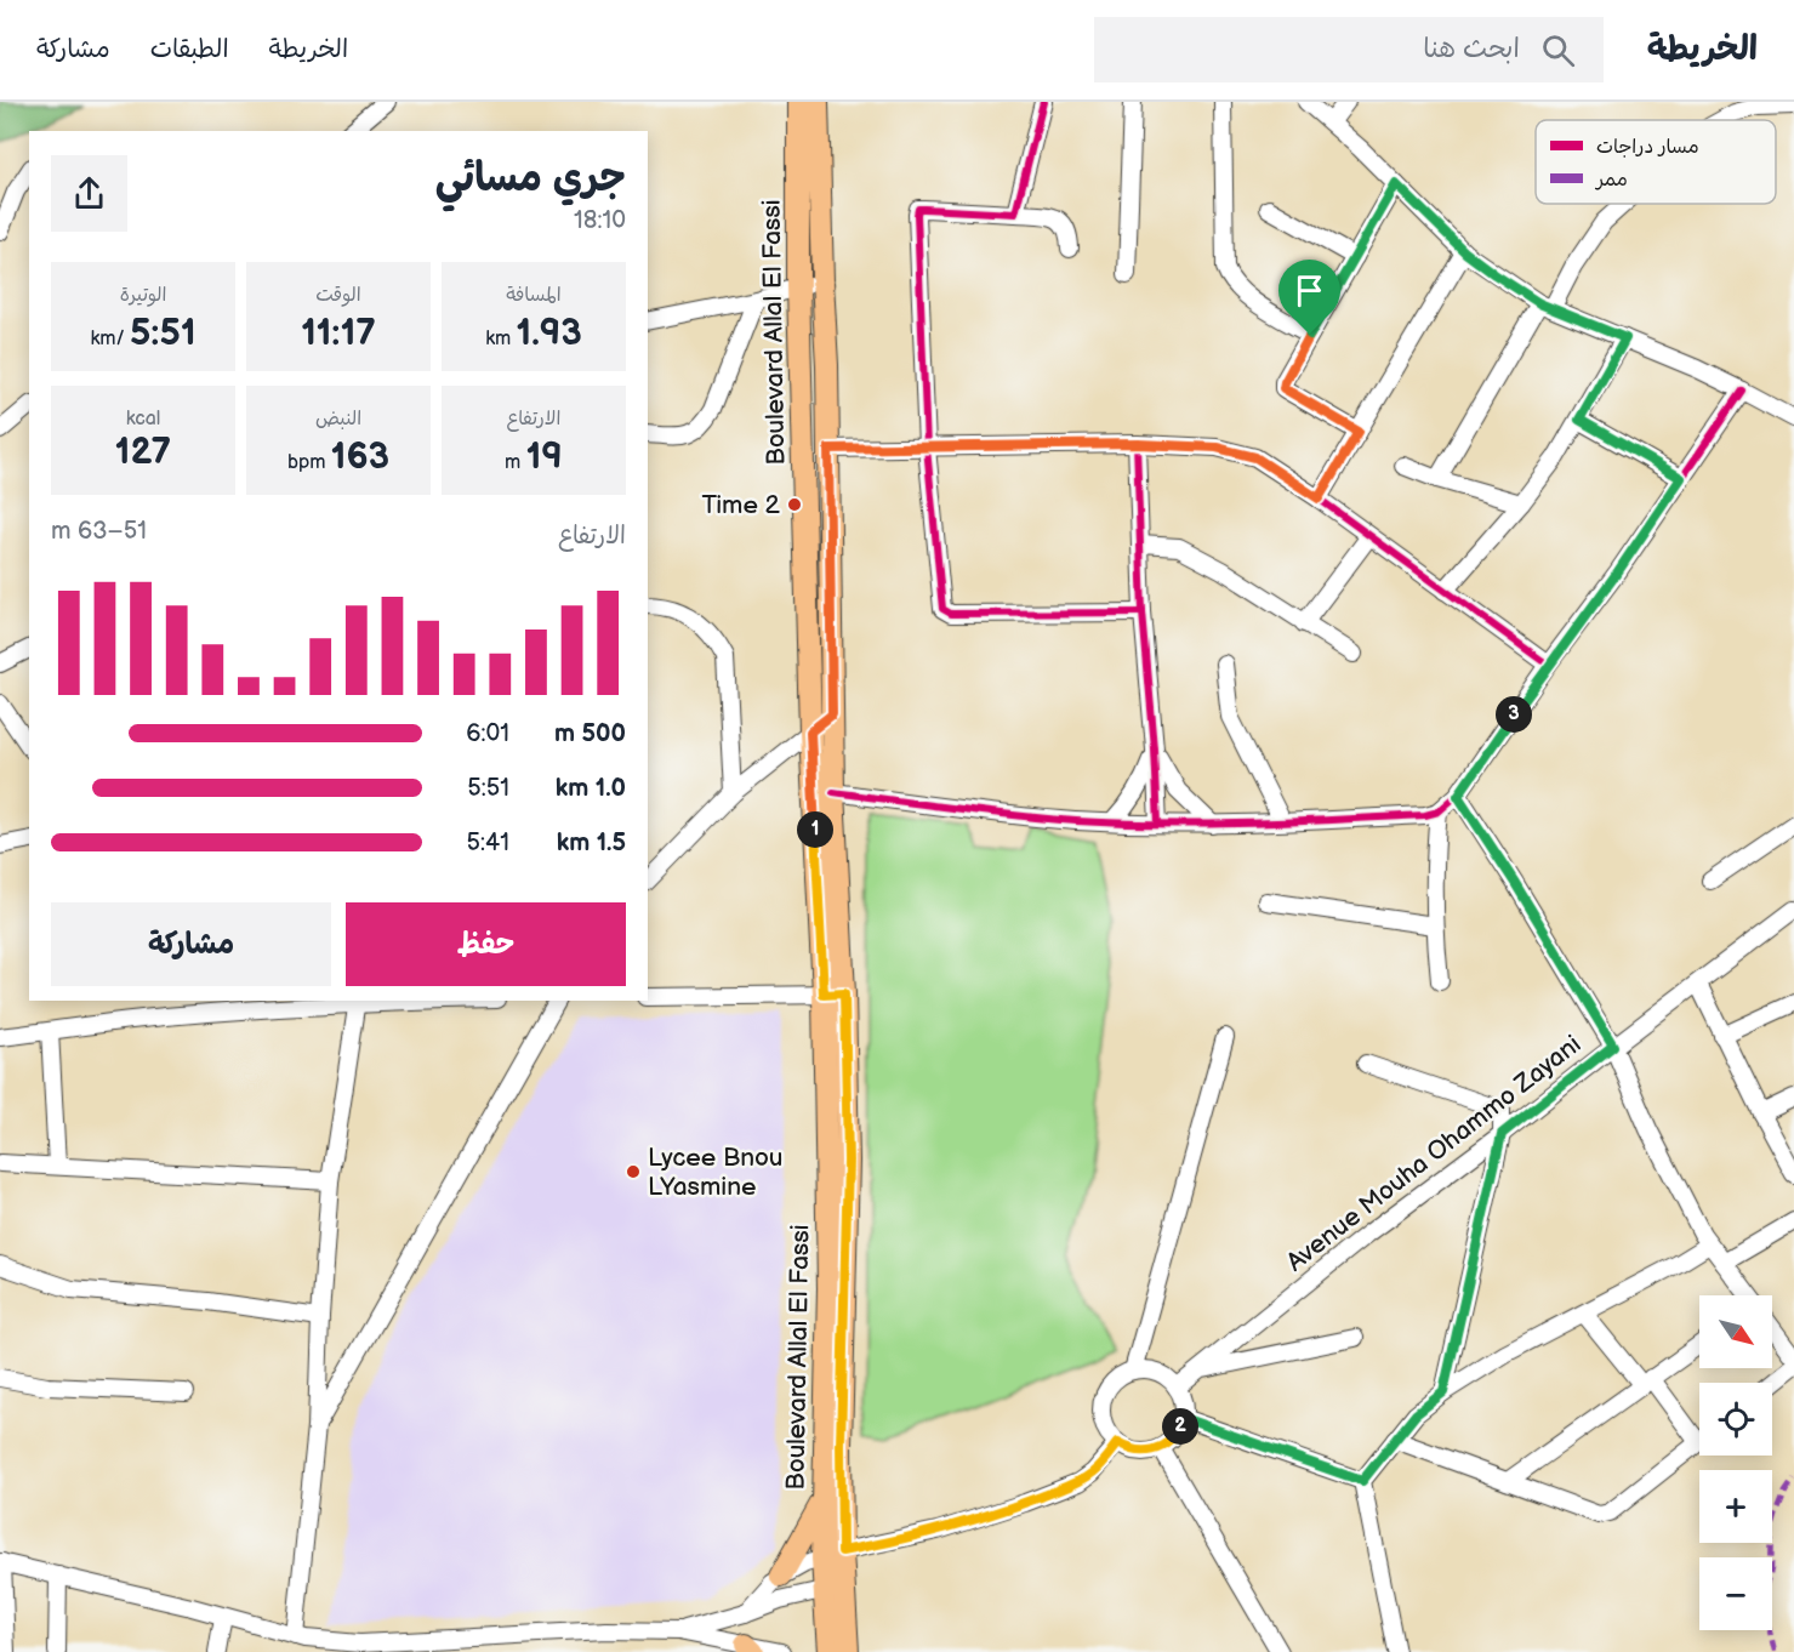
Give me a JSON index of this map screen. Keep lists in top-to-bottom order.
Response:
{
  "streets": {
    "main road": ["Boulevard Allal El Fassi"],
    "street": ["Avenue Mouha Ohammo Zayani"]
  },
  "places": ["Time 2", "Lycee Bnou LYasmine"],
  "legend": ["مسار دراجات", "ممر"],
  "north": "bottom right",
  "page": {
    "header": "الخريطة",
    "search": "ابحث هنا",
    "nav": ["الخريطة", "الطبقات", "مشاركة"],
    "heading": ["جري مسائي", "18:10"],
    "stats": [
      ["المسافة", "1.93 km"],
      ["الوقت", "11:17"],
      ["الوتيرة", "5:51 /km"],
      ["الارتفاع", "19 m"],
      ["النبض", "163 bpm"],
      ["kcal", "127"]
    ],
    "chart": ["الارتفاع", "51–63 m"],
    "pins": ["3", "1", "2"],
    "list": [
      {
        "name": "500 m",
        "note": "6:01"
      },
      {
        "name": "1.0 km",
        "note": "5:51"
      },
      {
        "name": "1.5 km",
        "note": "5:41"
      }
    ],
    "buttons": ["حفظ", "مشاركة"],
    "map_buttons": ["+", "−"]
  }
}
